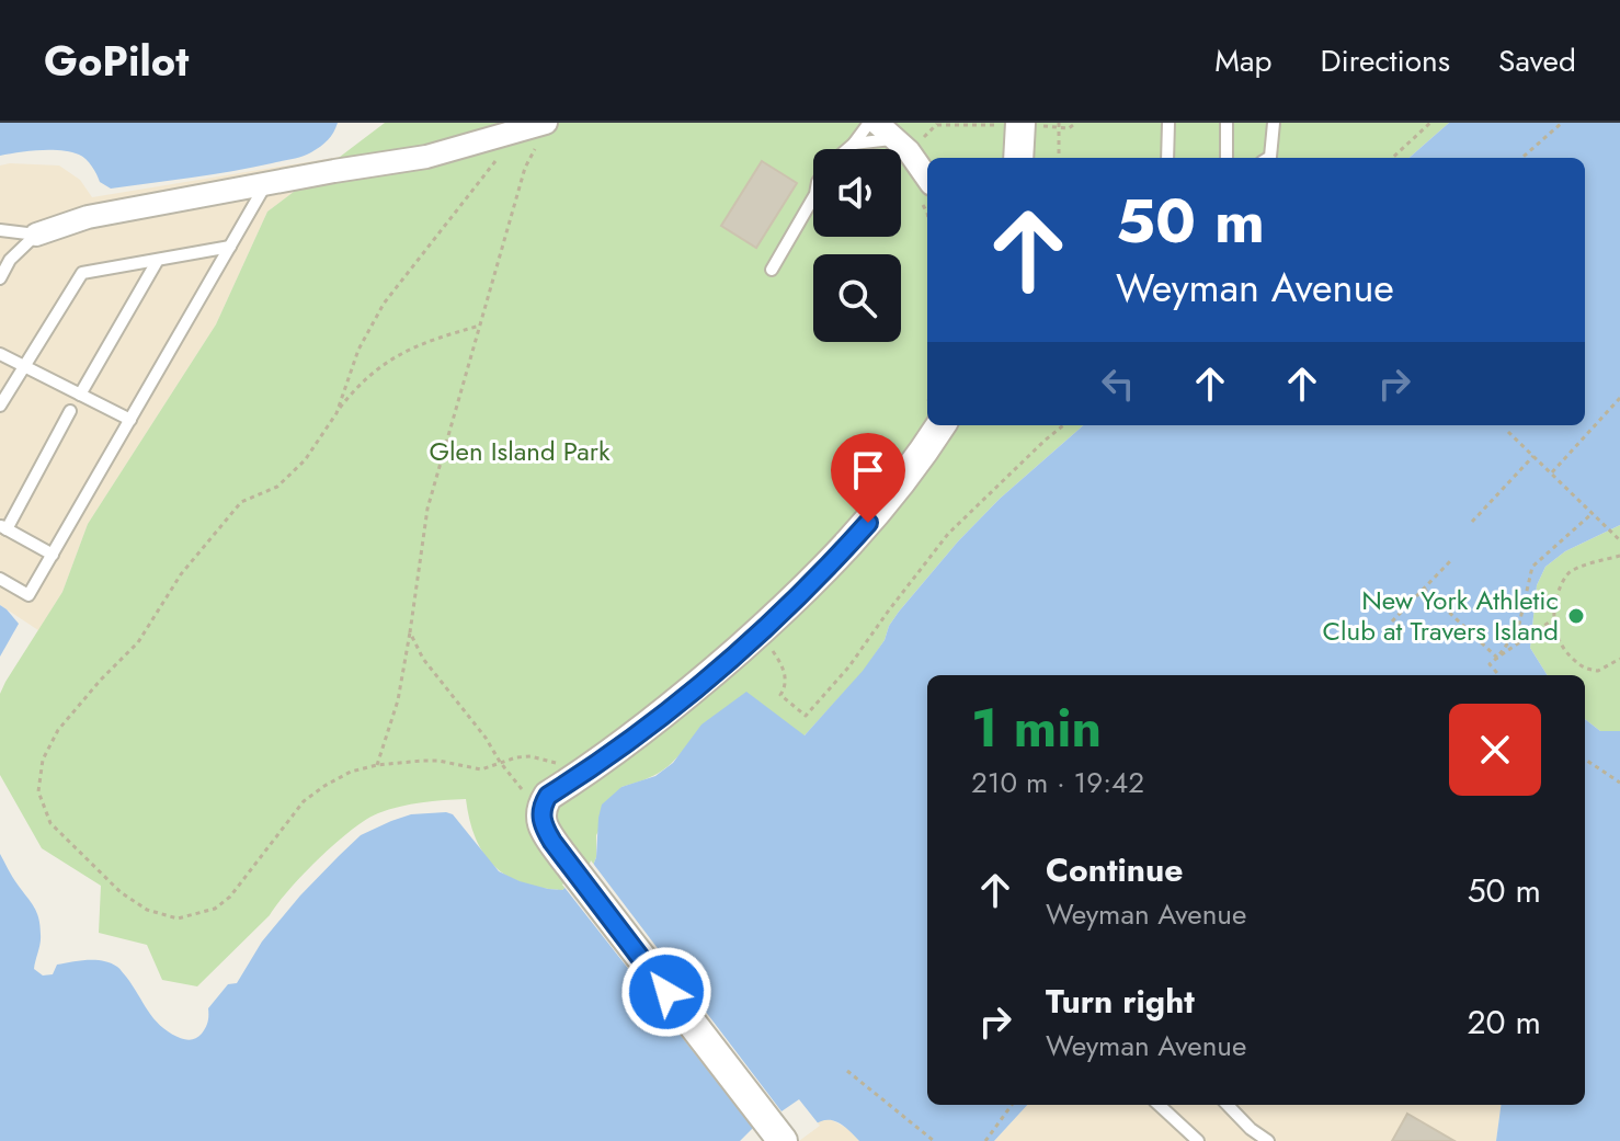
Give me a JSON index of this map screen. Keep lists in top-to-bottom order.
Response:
{
  "parks": ["Glen Island Park"],
  "places": ["New York Athletic Club at Travers Island"],
  "page": {
    "header": "GoPilot",
    "nav": ["Map", "Directions", "Saved"],
    "turn": ["50 m", "Weyman Avenue"],
    "heading": ["1 min", "210 m · 19:42"],
    "list": [
      {
        "name": "Continue",
        "note": "Weyman Avenue",
        "value": "50 m"
      },
      {
        "name": "Turn right",
        "note": "Weyman Avenue",
        "value": "20 m"
      }
    ]
  }
}
